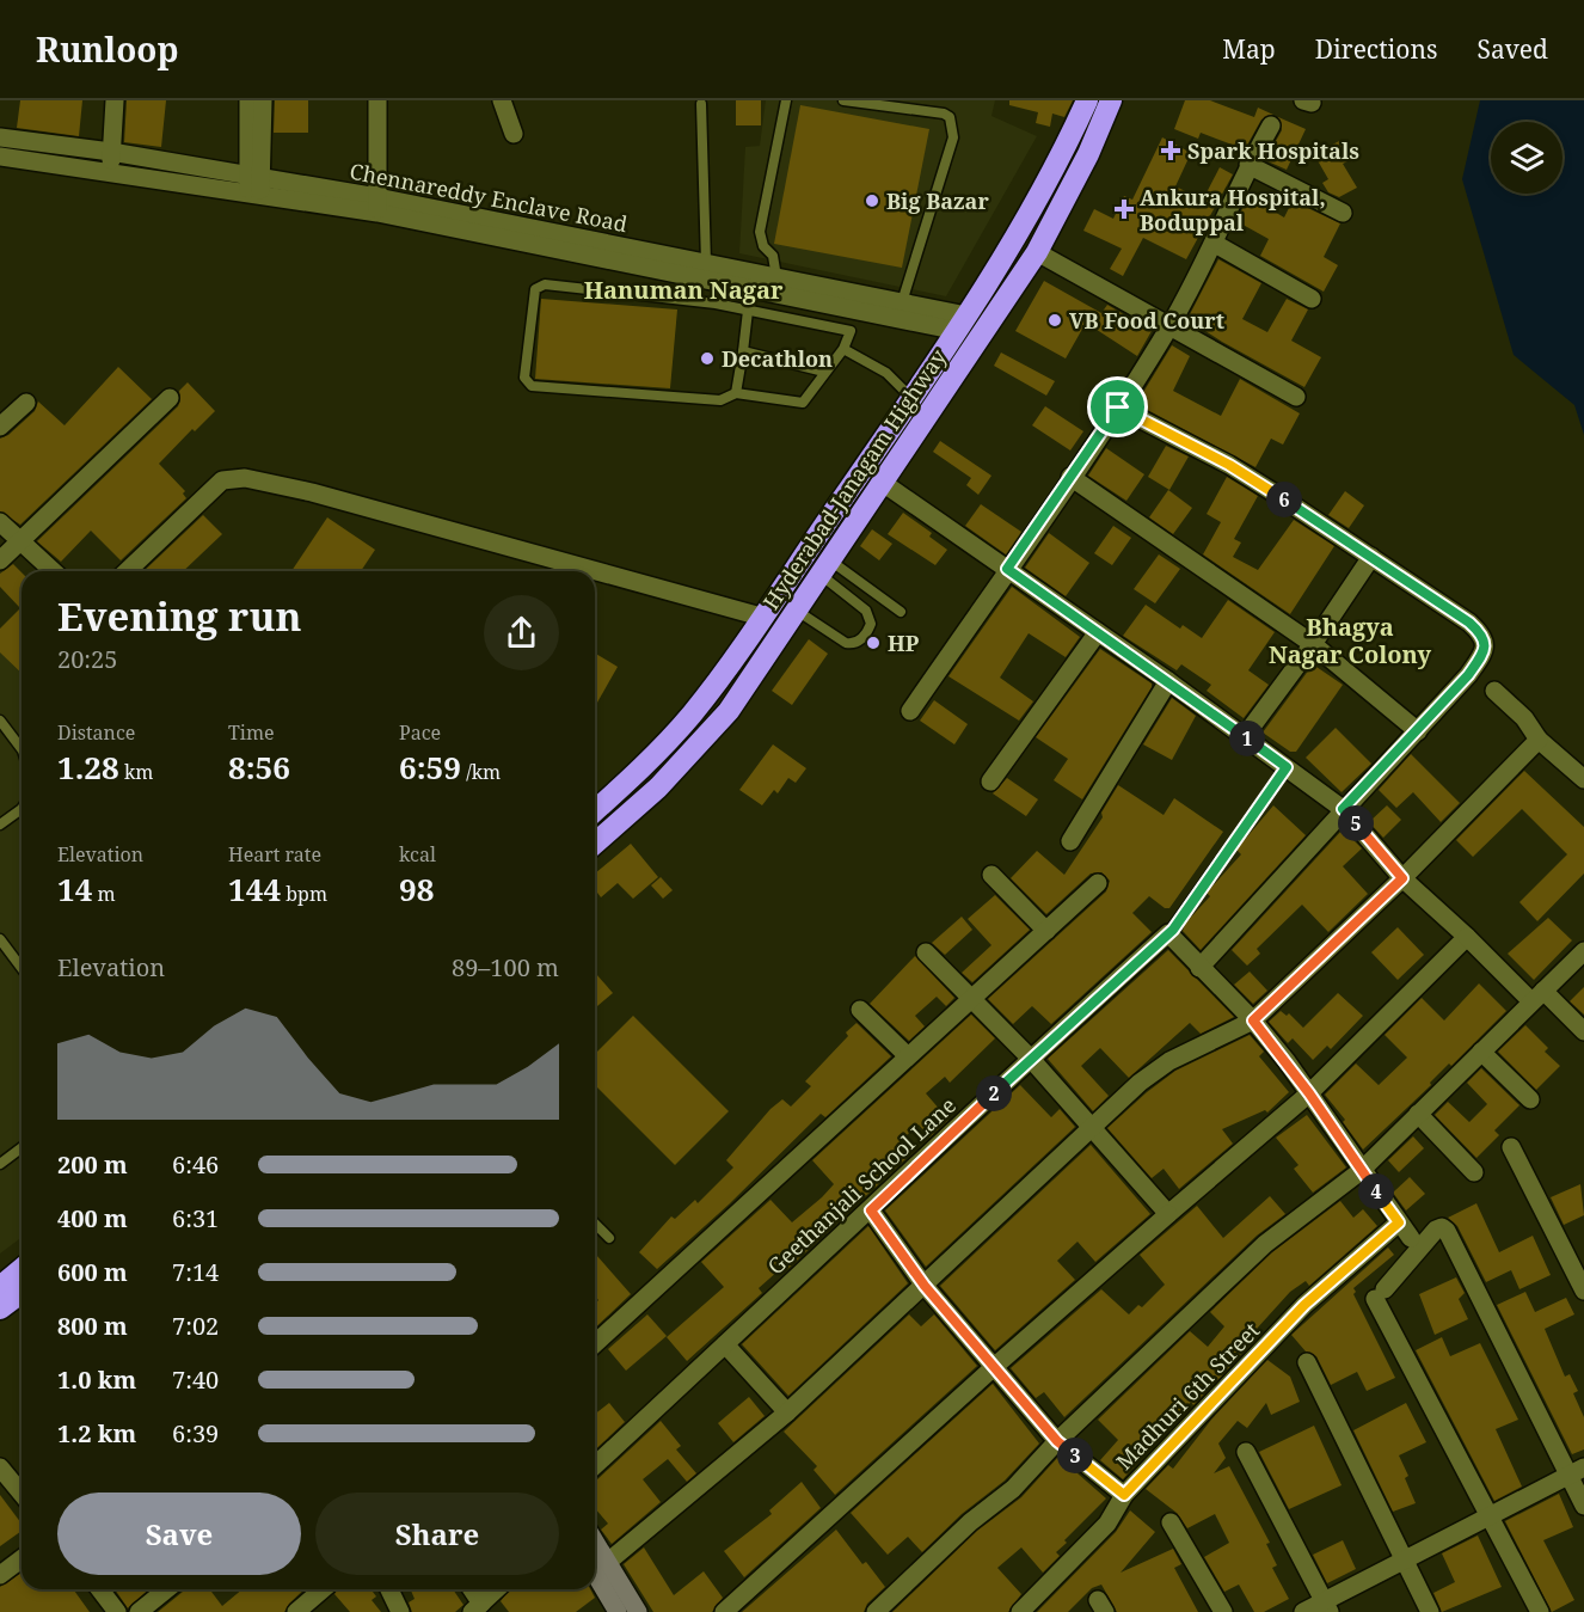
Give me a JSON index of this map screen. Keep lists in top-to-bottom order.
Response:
{
  "streets": {
    "highway": ["Hyderabad-Janagam Highway"],
    "street": ["Chennareddy Enclave Road", "Geethanjali School Lane", "Madhuri 6th Street"]
  },
  "crossings": [
    ["Chennareddy Enclave Road", "Hyderabad-Janagam Highway"]
  ],
  "districts": ["Hanuman Nagar", "Bhagya Nagar Colony"],
  "places": {
    "health": ["Spark Hospitals", "Ankura Hospital, Boduppal"],
    "other": [
      "Big Bazar",
      "VB Food Court",
      "Decathlon",
      "HP"
    ]
  },
  "page": {
    "header": "Runloop",
    "nav": ["Map", "Directions", "Saved"],
    "pins": [
      "6",
      "1",
      "5",
      "2",
      "4",
      "3"
    ],
    "heading": ["Evening run", "20:25"],
    "stats": [
      ["Distance", "1.28 km"],
      ["Time", "8:56"],
      ["Pace", "6:59 /km"],
      ["Elevation", "14 m"],
      ["Heart rate", "144 bpm"],
      ["kcal", "98"]
    ],
    "chart": ["Elevation", "89–100 m"],
    "list": [
      {
        "name": "200 m",
        "note": "6:46"
      },
      {
        "name": "400 m",
        "note": "6:31"
      },
      {
        "name": "600 m",
        "note": "7:14"
      },
      {
        "name": "800 m",
        "note": "7:02"
      },
      {
        "name": "1.0 km",
        "note": "7:40"
      },
      {
        "name": "1.2 km",
        "note": "6:39"
      }
    ],
    "buttons": ["Save", "Share"]
  }
}
